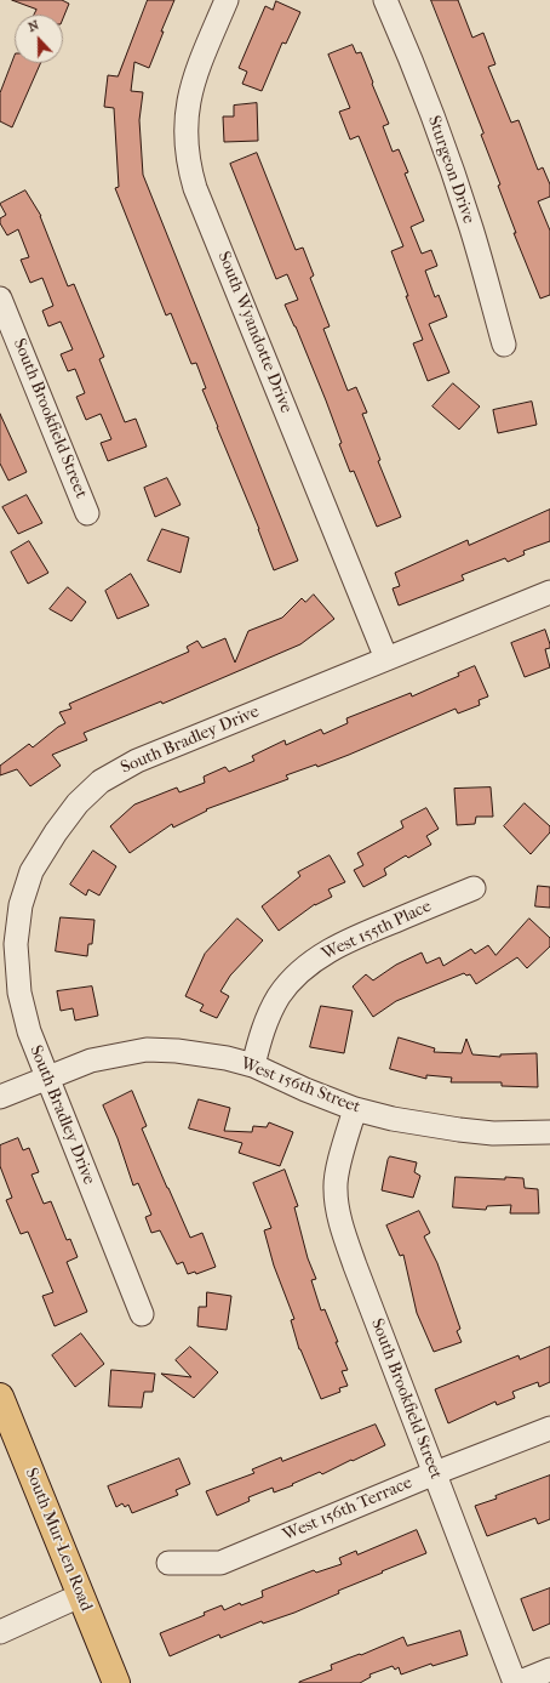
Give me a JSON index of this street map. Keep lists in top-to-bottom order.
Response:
{
  "streets": {
    "main road": ["South Mur-Len Road"],
    "street": [
      "Sturgeon Drive",
      "South Wyandotte Drive",
      "South Brookfield Street",
      "South Bradley Drive",
      "West 155th Place",
      "West 156th Street",
      "West 156th Terrace"
    ]
  },
  "crossings": [
    ["South Wyandotte Drive", "South Bradley Drive"],
    ["South Brookfield Street", "West 156th Street"],
    ["South Brookfield Street", "West 156th Terrace"],
    ["South Bradley Drive", "West 156th Street"],
    ["West 155th Place", "West 156th Street"]
  ],
  "north": "top"
}
